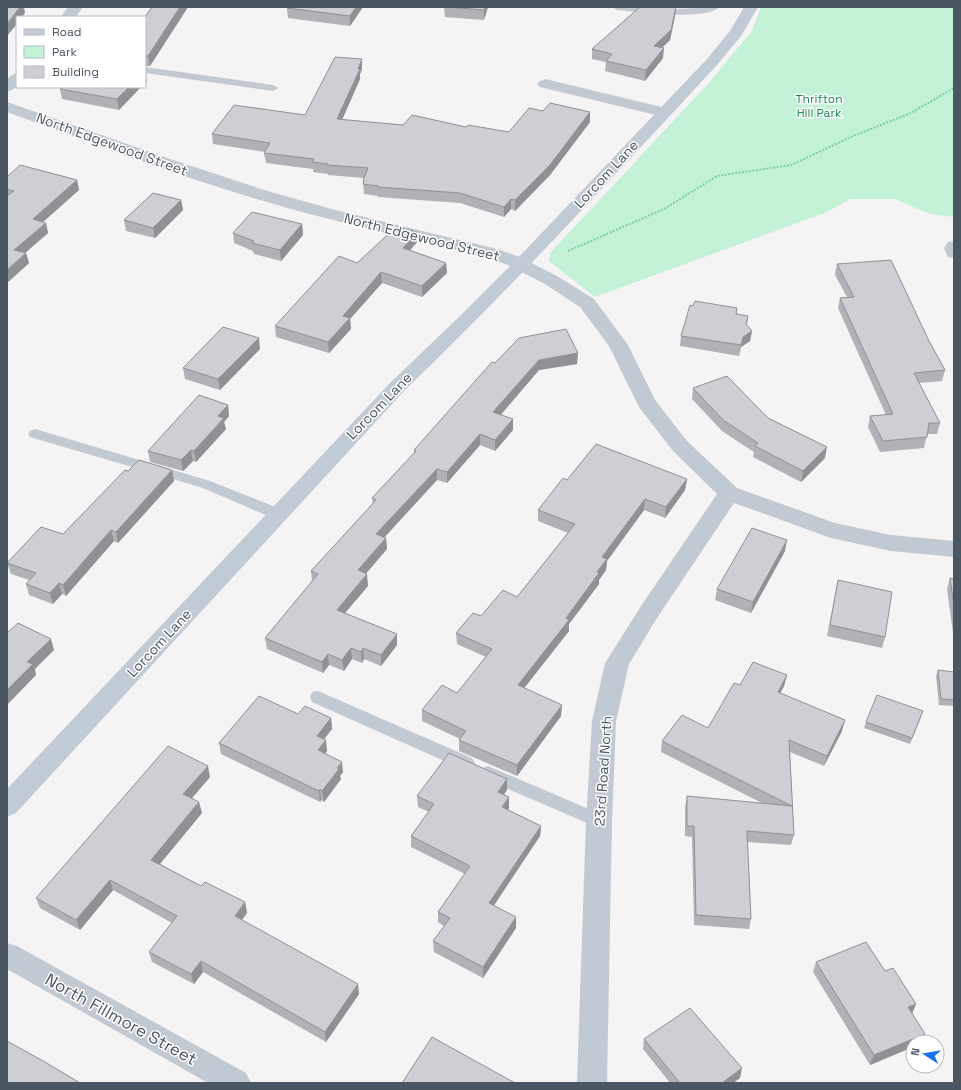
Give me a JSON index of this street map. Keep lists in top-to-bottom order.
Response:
{
  "streets": {
    "street": [
      "North Edgewood Street",
      "Lorcom Lane",
      "23rd Road North",
      "North Fillmore Street"
    ]
  },
  "crossings": [
    ["North Edgewood Street", "Lorcom Lane"],
    ["North Edgewood Street", "23rd Road North"]
  ],
  "parks": ["Thrifton Hill Park"],
  "legend": ["Road", "Park", "Building"],
  "north": "left"
}
